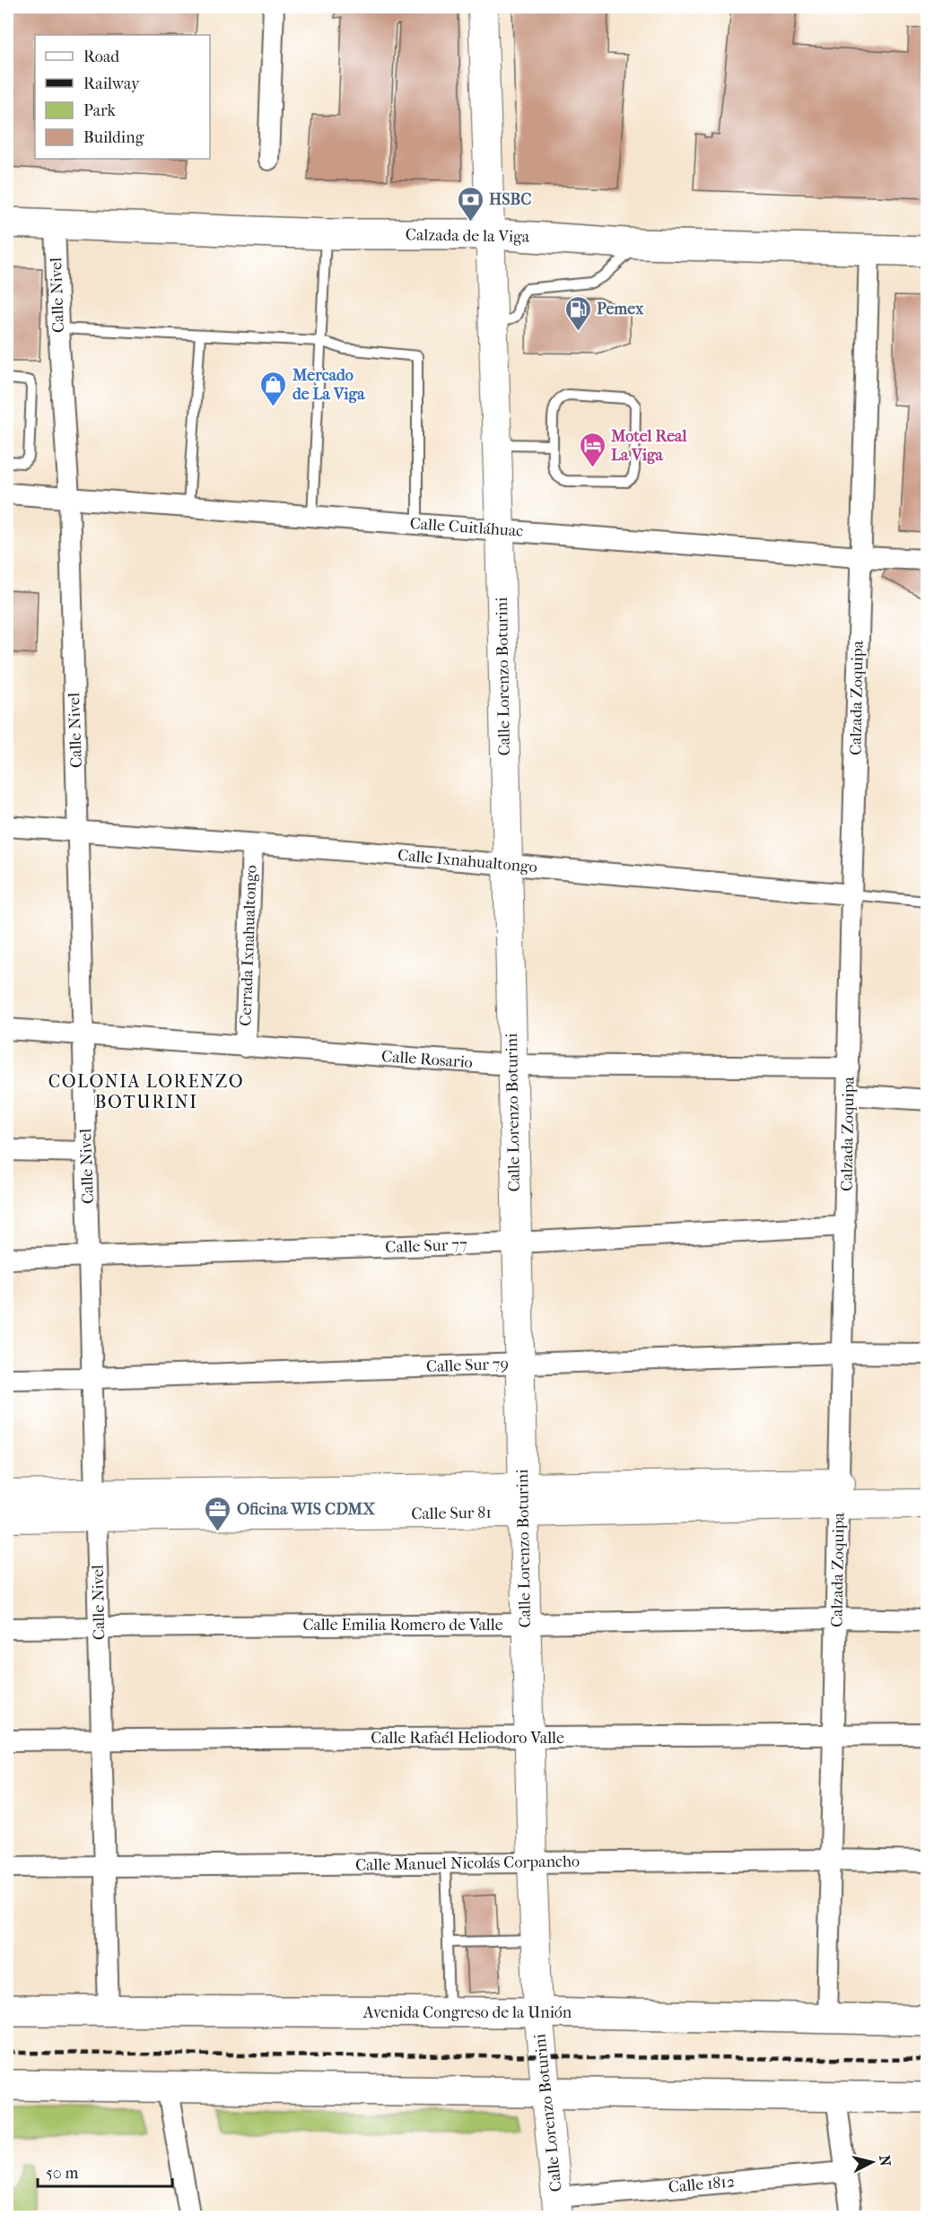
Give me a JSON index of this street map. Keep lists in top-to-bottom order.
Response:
{
  "streets": {
    "main road": [
      "Calzada de la Viga",
      "Calle Lorenzo Boturini",
      "Calle Sur 81",
      "Avenida Congreso de la Unión"
    ],
    "street": [
      "Calle Nivel",
      "Calle Cuitláhuac",
      "Calzada Zoquipa",
      "Calle Ixnahualtongo",
      "Cerrada Ixnahualtongo",
      "Calle Rosario",
      "Calle Sur 77",
      "Calle Sur 79",
      "Calle Emilia Romero de Valle",
      "Calle Rafaél Heliodoro Valle",
      "Calle Manuel Nicolás Corpancho",
      "Calle 1812"
    ]
  },
  "crossings": [
    ["Calzada de la Viga", "Calle Nivel"],
    ["Calzada de la Viga", "Calle Lorenzo Boturini"],
    ["Calzada de la Viga", "Calzada Zoquipa"],
    ["Calle Nivel", "Calle Cuitláhuac"],
    ["Calle Nivel", "Calle Ixnahualtongo"],
    ["Calle Nivel", "Calle Rosario"],
    ["Calle Nivel", "Calle Sur 77"],
    ["Calle Nivel", "Calle Sur 79"],
    ["Calle Nivel", "Calle Sur 81"],
    ["Calle Nivel", "Calle Emilia Romero de Valle"],
    ["Calle Nivel", "Calle Rafaél Heliodoro Valle"],
    ["Calle Nivel", "Calle Manuel Nicolás Corpancho"],
    ["Calle Nivel", "Avenida Congreso de la Unión"],
    ["Calle Cuitláhuac", "Calle Lorenzo Boturini"],
    ["Calle Cuitláhuac", "Calzada Zoquipa"],
    ["Calle Lorenzo Boturini", "Calle Ixnahualtongo"],
    ["Calle Lorenzo Boturini", "Calle Rosario"],
    ["Calle Lorenzo Boturini", "Calle Sur 77"],
    ["Calle Lorenzo Boturini", "Calle Sur 79"],
    ["Calle Lorenzo Boturini", "Calle Sur 81"],
    ["Calle Lorenzo Boturini", "Calle Emilia Romero de Valle"],
    ["Calle Lorenzo Boturini", "Calle Rafaél Heliodoro Valle"],
    ["Calle Lorenzo Boturini", "Calle Manuel Nicolás Corpancho"],
    ["Calle Lorenzo Boturini", "Avenida Congreso de la Unión"],
    ["Calle Lorenzo Boturini", "Calle 1812"],
    ["Calzada Zoquipa", "Calle Ixnahualtongo"],
    ["Calzada Zoquipa", "Calle Rosario"],
    ["Calzada Zoquipa", "Calle Sur 77"],
    ["Calzada Zoquipa", "Calle Sur 79"],
    ["Calzada Zoquipa", "Calle Sur 81"],
    ["Calzada Zoquipa", "Calle Emilia Romero de Valle"],
    ["Calzada Zoquipa", "Calle Rafaél Heliodoro Valle"],
    ["Calzada Zoquipa", "Calle Manuel Nicolás Corpancho"],
    ["Calzada Zoquipa", "Avenida Congreso de la Unión"],
    ["Calle Ixnahualtongo", "Cerrada Ixnahualtongo"],
    ["Cerrada Ixnahualtongo", "Calle Rosario"]
  ],
  "districts": ["COLONIA LORENZO BOTURINI"],
  "places": {
    "bank": ["HSBC"],
    "fuel station": ["Pemex"],
    "shop": ["Mercado de La Viga"],
    "hotel": ["Motel Real La Viga"],
    "office": ["Oficina WIS CDMX"]
  },
  "legend": [
    "Road",
    "Railway",
    "Park",
    "Building"
  ],
  "scale_bar": "50 m",
  "north": "right"
}
